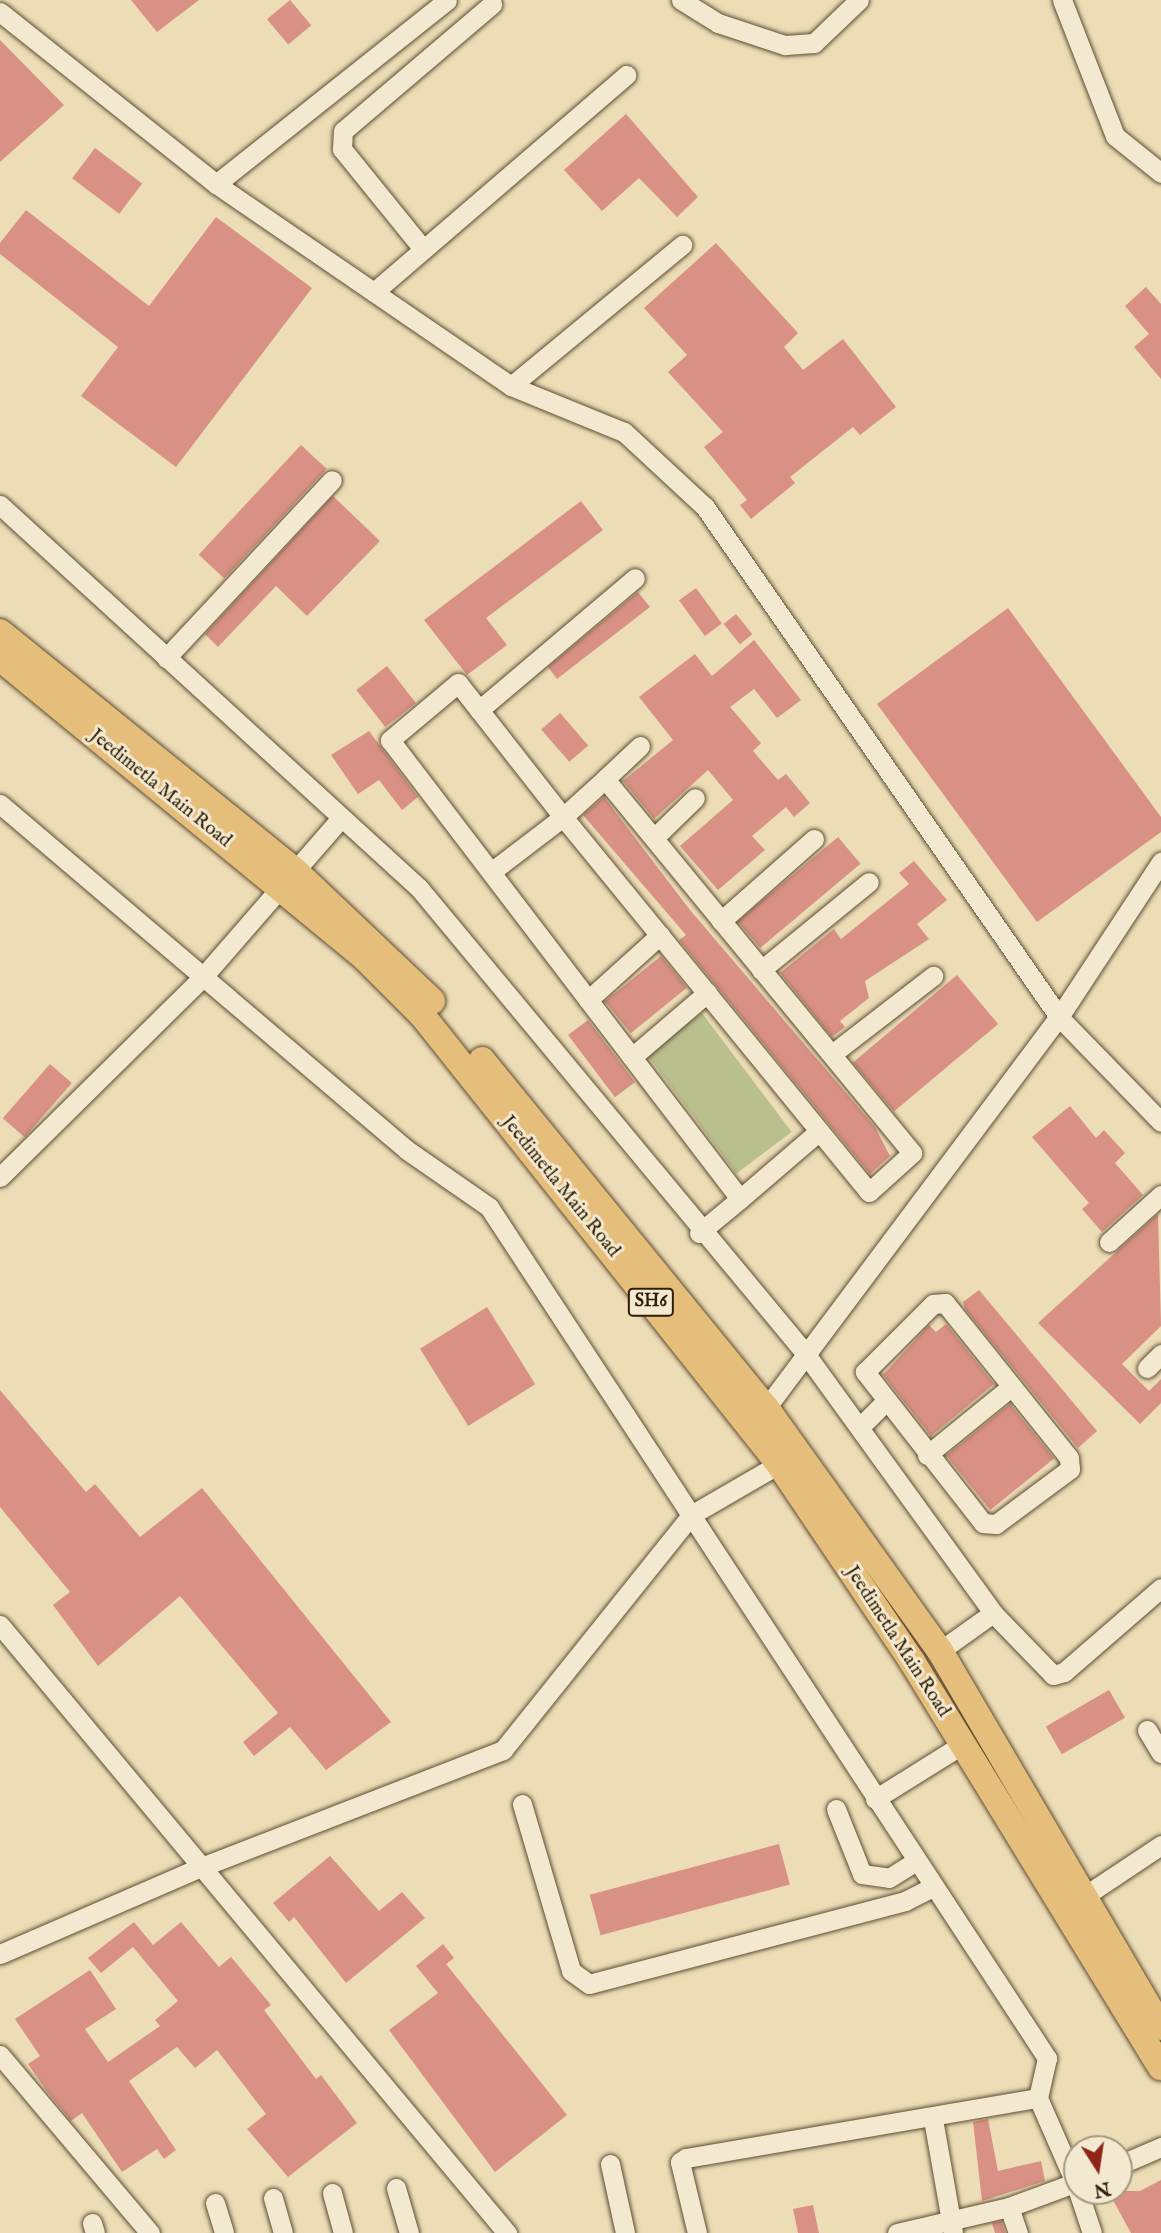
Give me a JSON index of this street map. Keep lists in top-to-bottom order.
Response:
{
  "streets": {
    "main road": ["Jeedimetla Main Road", "SH6"]
  },
  "north": "bottom"
}
